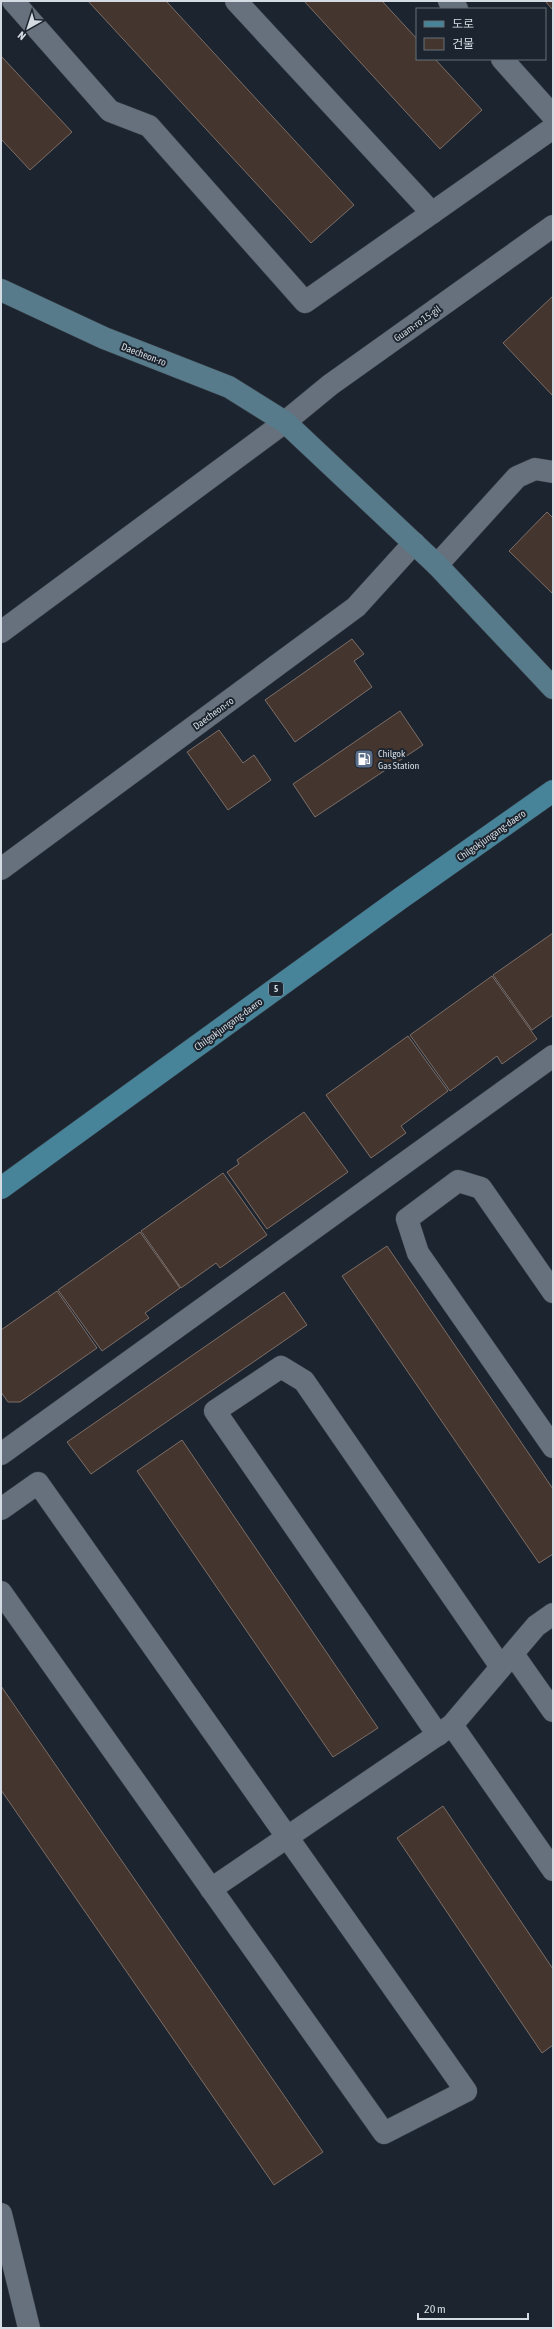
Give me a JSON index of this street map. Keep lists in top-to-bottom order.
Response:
{
  "streets": {
    "main road": ["Daecheon-ro", "Chilgokjungang-daero", "5"],
    "street": ["Guam-ro 15-gil"]
  },
  "crossings": [
    ["Guam-ro 15-gil", "Daecheon-ro"]
  ],
  "places": {
    "fuel station": ["Chilgok Gas Station"]
  },
  "legend": ["도로", "건물"],
  "scale_bar": "20 m",
  "north": "bottom left"
}
